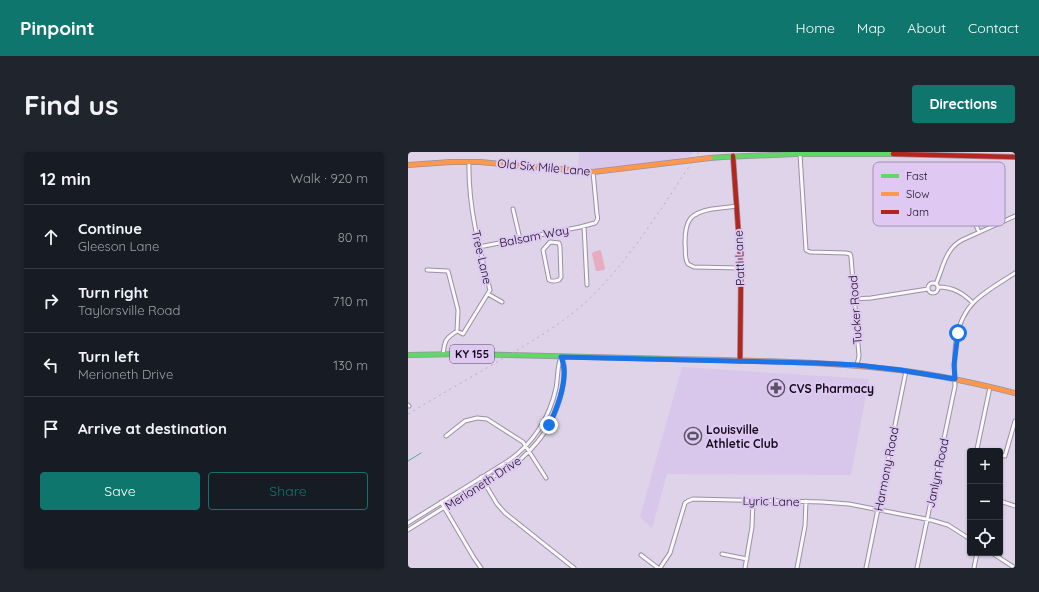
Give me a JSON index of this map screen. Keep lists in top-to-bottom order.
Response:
{
  "streets": {
    "street": [
      "Old Six Mile Lane",
      "Balsam Way",
      "Tree Lane",
      "Patti Lane",
      "Tucker Road",
      "KY 155",
      "Harmony Road",
      "Janlyn Road",
      "Merioneth Drive",
      "Lyric Lane"
    ]
  },
  "crossings": [
    ["Old Six Mile Lane", "Tree Lane"],
    ["Old Six Mile Lane", "Patti Lane"],
    ["Old Six Mile Lane", "Tucker Road"],
    ["Balsam Way", "Tree Lane"],
    ["Tree Lane", "KY 155"],
    ["Patti Lane", "KY 155"],
    ["Tucker Road", "KY 155"],
    ["KY 155", "Harmony Road"],
    ["KY 155", "Janlyn Road"],
    ["KY 155", "Merioneth Drive"],
    ["Harmony Road", "Lyric Lane"],
    ["Janlyn Road", "Lyric Lane"]
  ],
  "places": {
    "pharmacy": ["CVS Pharmacy"],
    "sports": ["Louisville Athletic Club"]
  },
  "legend": ["Fast", "Slow", "Jam"],
  "page": {
    "header": "Pinpoint",
    "nav": [
      "Home",
      "Map",
      "About",
      "Contact"
    ],
    "buttons": [
      "Directions",
      ["Save", "Share"]
    ],
    "title": "Find us",
    "heading": ["12 min", "Walk · 920 m"],
    "list": [
      ["Continue", "Gleeson Lane", "80 m"],
      ["Turn right", "Taylorsville Road", "710 m"],
      ["Turn left", "Merioneth Drive", "130 m"],
      "Arrive at destination"
    ],
    "map_buttons": ["+", "−"]
  }
}
